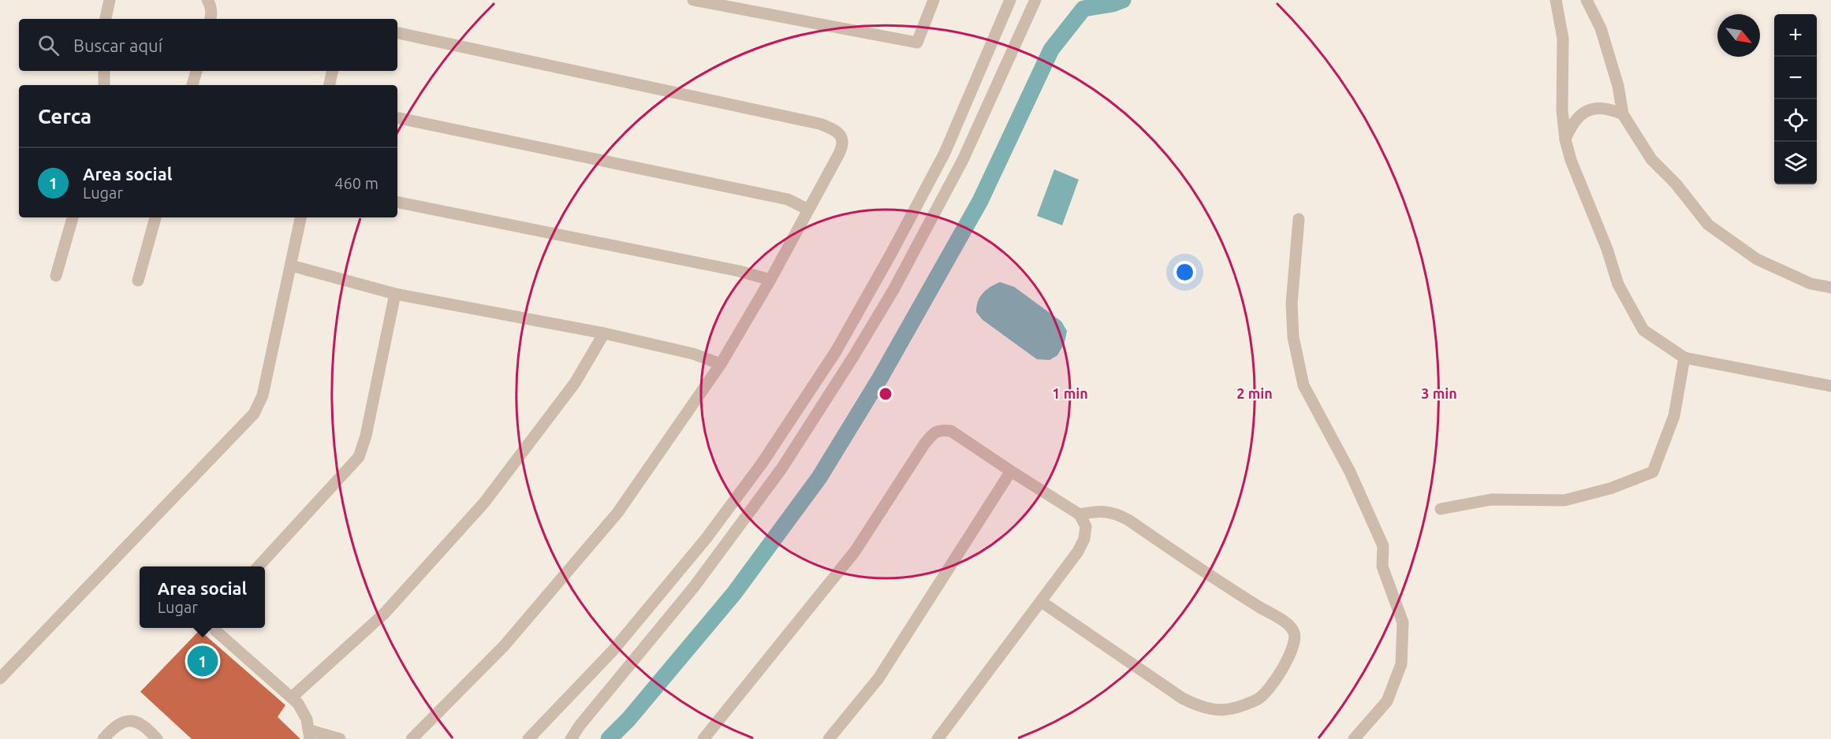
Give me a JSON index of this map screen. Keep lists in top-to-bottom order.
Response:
{
  "north": "bottom right",
  "page": {
    "map_buttons": ["+", "−"],
    "search": "Buscar aquí",
    "heading": "Cerca",
    "list": [
      {
        "mark": "1",
        "name": "Area social",
        "note": "Lugar",
        "value": "460 m"
      }
    ],
    "popup": ["Area social", "Lugar"],
    "pins": "1"
  },
  "rings": ["1 min", "2 min", "3 min"]
}
